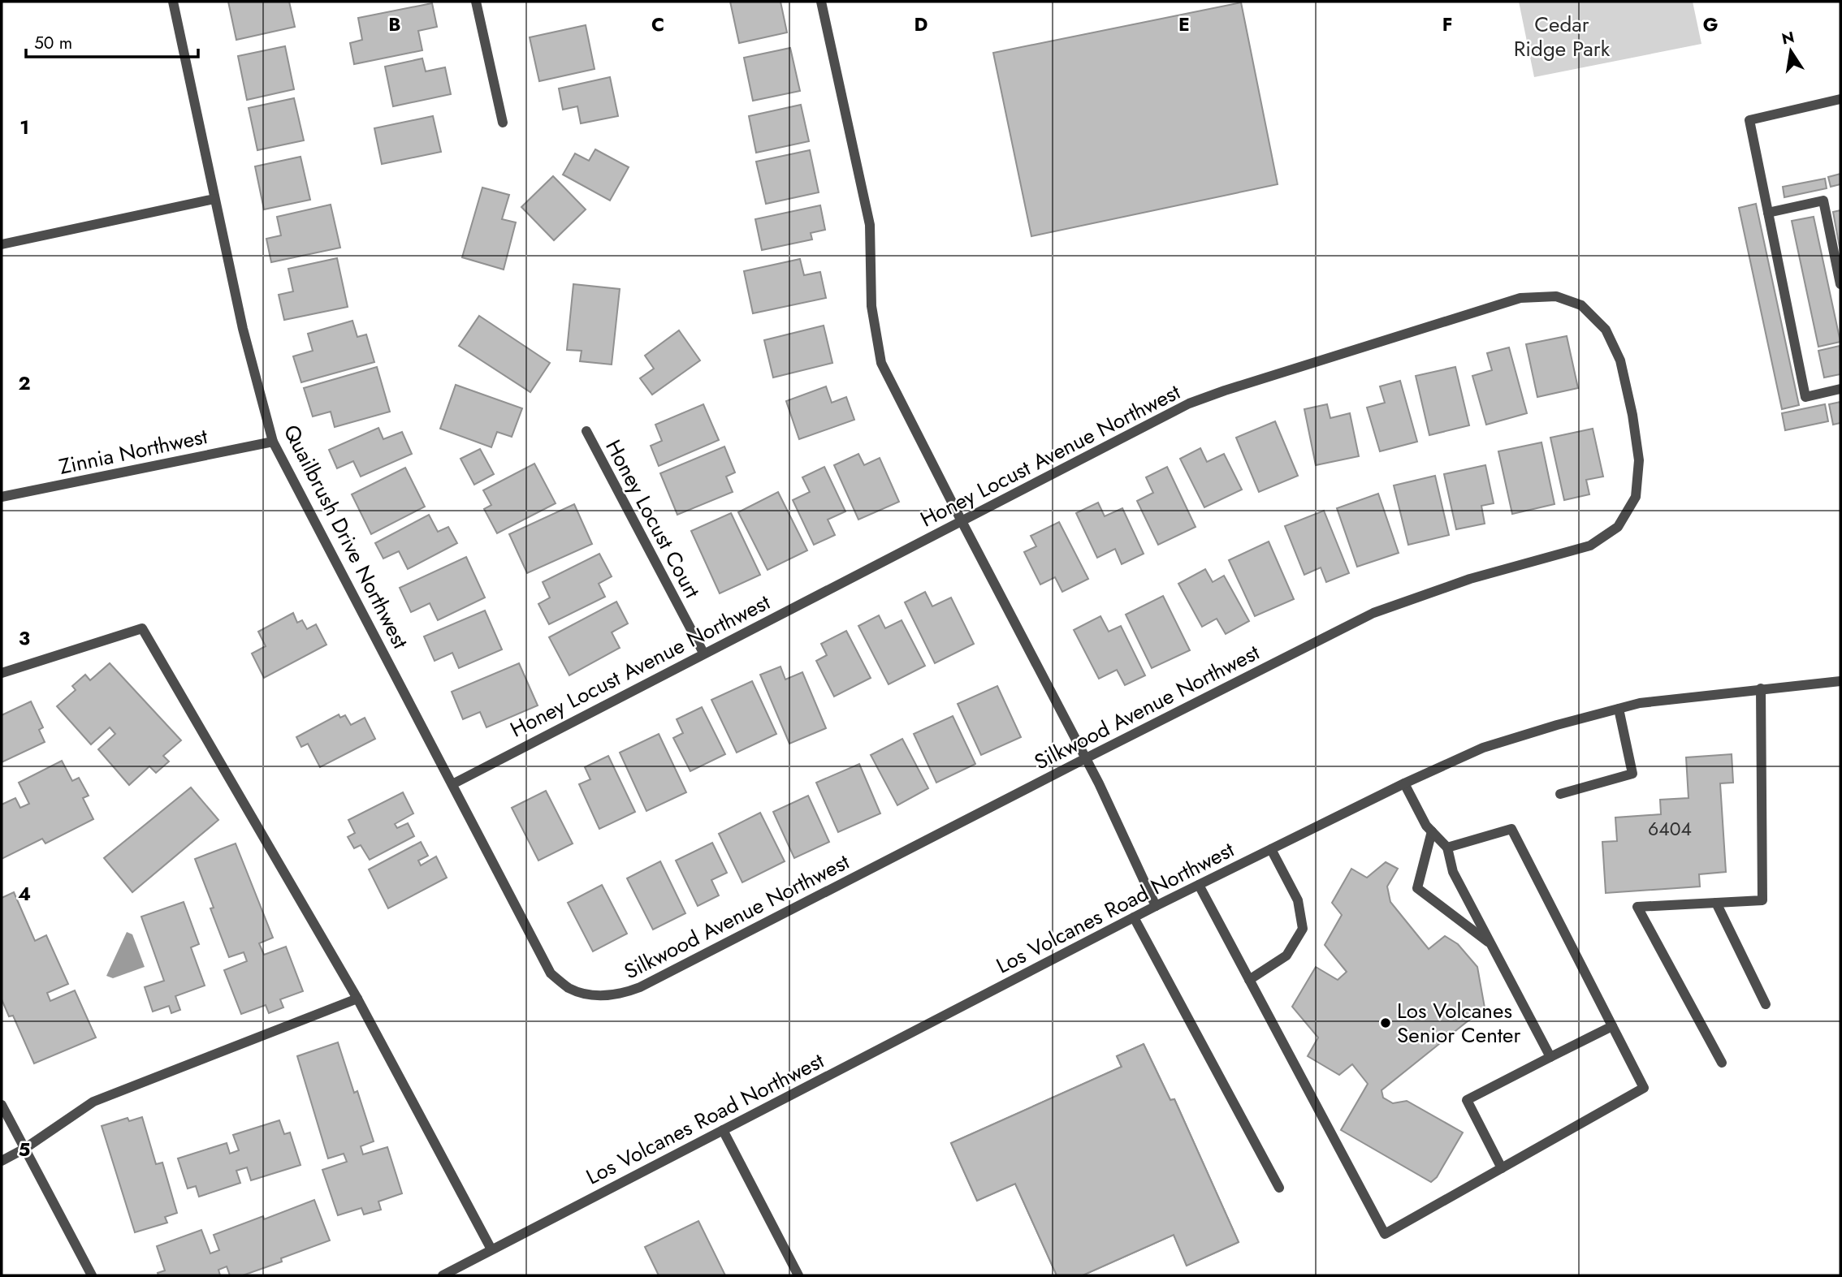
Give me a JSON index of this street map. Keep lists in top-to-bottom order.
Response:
{
  "streets": {
    "street": [
      "Zinnia Northwest",
      "Honey Locust Avenue Northwest",
      "Honey Locust Court",
      "Quailbrush Drive Northwest",
      "Silkwood Avenue Northwest",
      "Los Volcanes Road Northwest"
    ]
  },
  "crossings": [
    ["Zinnia Northwest", "Quailbrush Drive Northwest"],
    ["Honey Locust Avenue Northwest", "Honey Locust Court"],
    ["Honey Locust Avenue Northwest", "Quailbrush Drive Northwest"],
    ["Honey Locust Avenue Northwest", "Silkwood Avenue Northwest"],
    ["Quailbrush Drive Northwest", "Silkwood Avenue Northwest"]
  ],
  "parks": ["Cedar Ridge Park"],
  "places": ["Los Volcanes Senior Center"],
  "house_numbers": ["6404"],
  "scale_bar": "50 m",
  "north": "top",
  "grid": {
    "columns": [
      "B",
      "C",
      "D",
      "E",
      "F",
      "G"
    ],
    "rows": [
      "1",
      "2",
      "3",
      "4",
      "5"
    ]
  }
}
